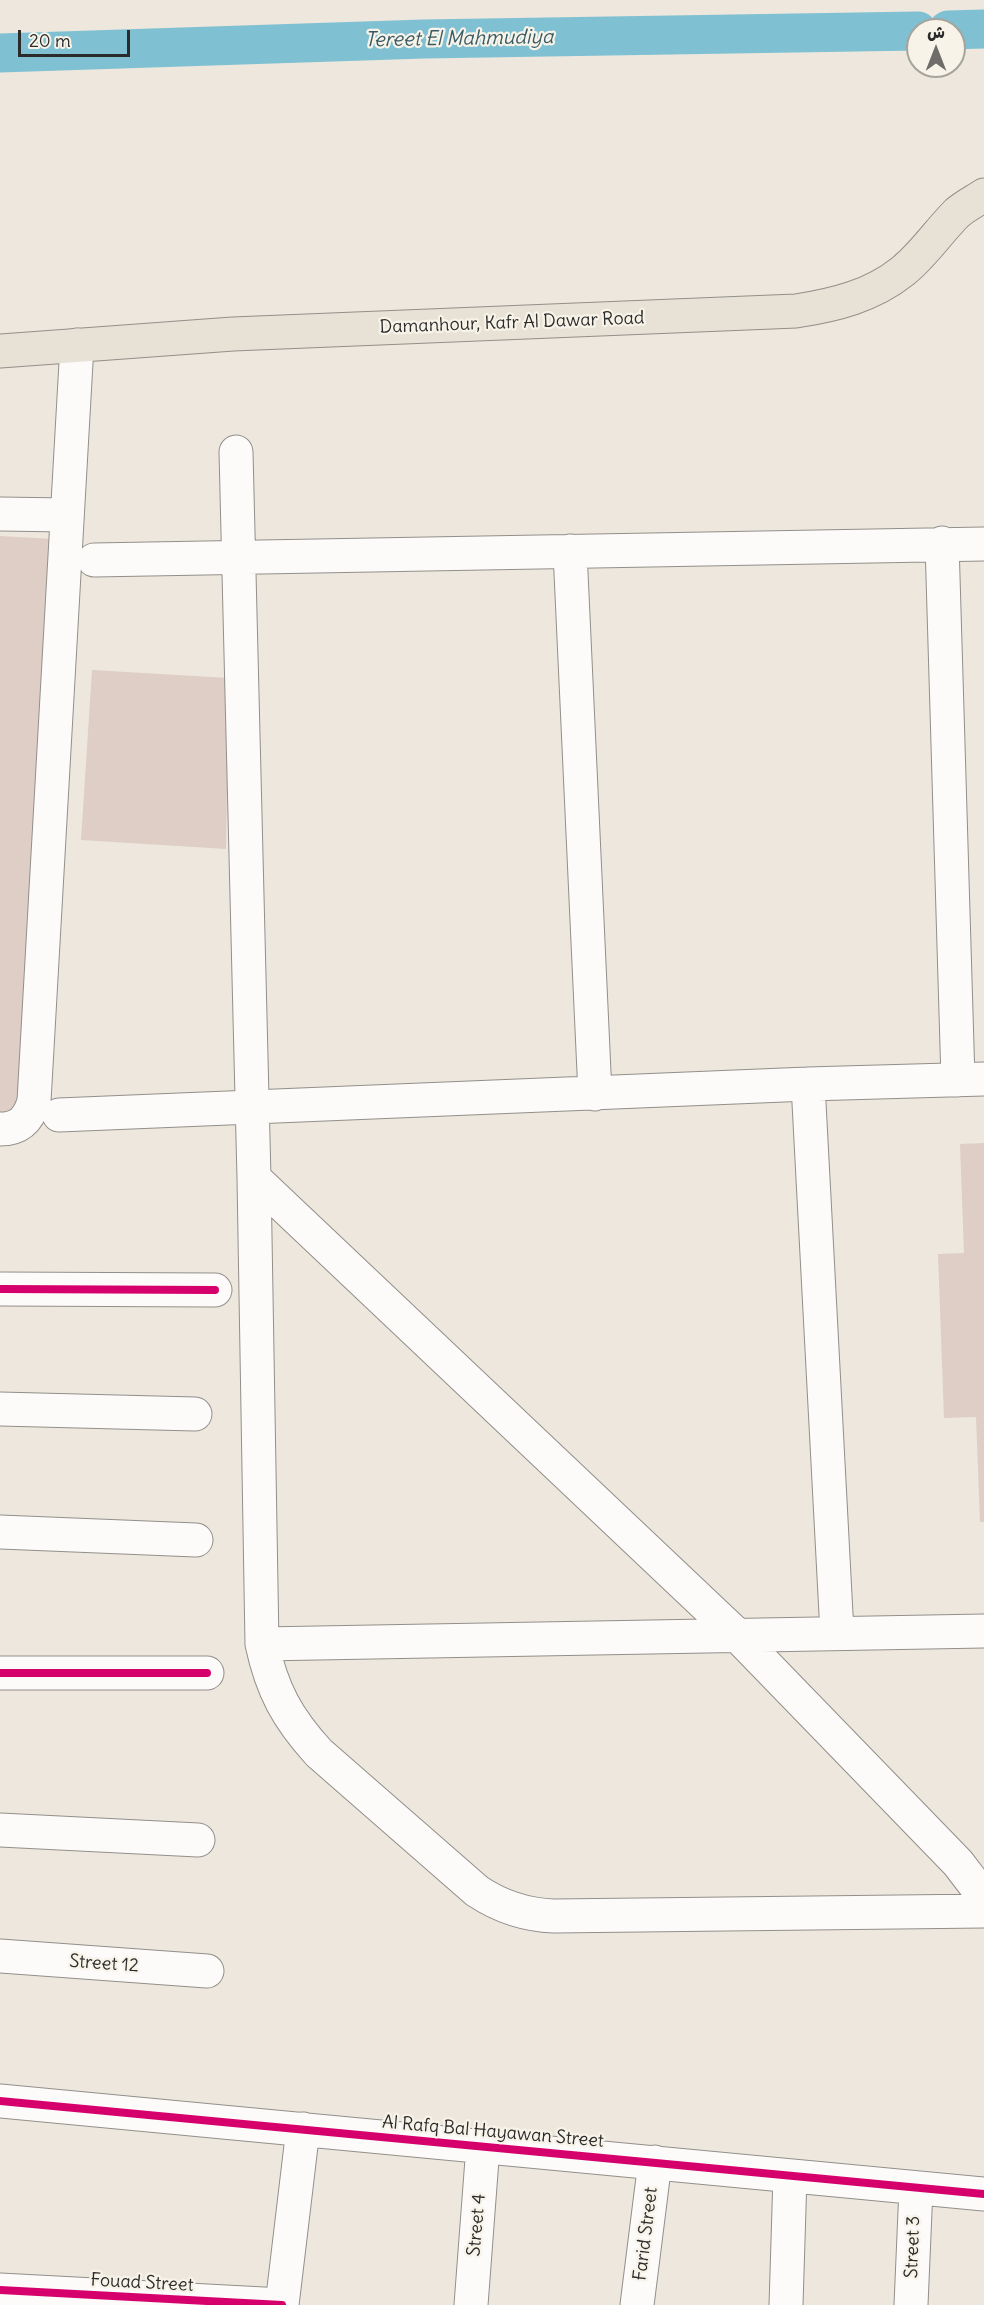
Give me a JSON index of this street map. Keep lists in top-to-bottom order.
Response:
{
  "streets": {
    "main road": ["Damanhour, Kafr Al Dawar Road"],
    "street": [
      "Street 12",
      "Al Rafq Bal Hayawan Street",
      "Street 4",
      "Farid Street",
      "Street 3",
      "Fouad Street"
    ]
  },
  "crossings": [
    ["Al Rafq Bal Hayawan Street", "Street 4"],
    ["Al Rafq Bal Hayawan Street", "Farid Street"],
    ["Al Rafq Bal Hayawan Street", "Street 3"]
  ],
  "water": ["Tereet El Mahmudiya"],
  "scale_bar": "20 m",
  "north": "top"
}
